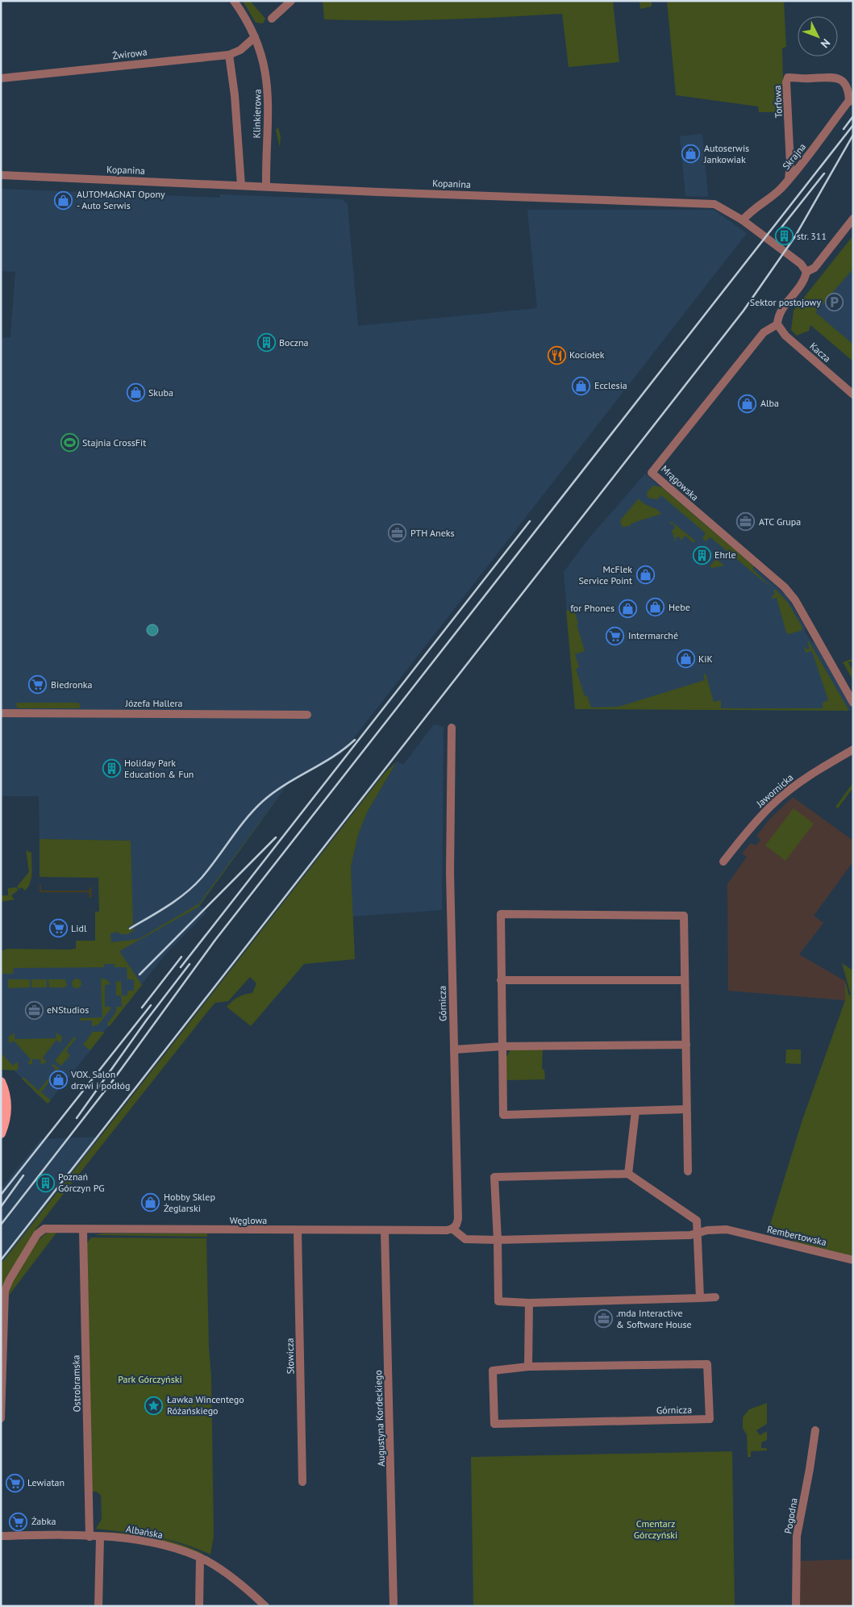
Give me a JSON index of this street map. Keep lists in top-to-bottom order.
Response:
{
  "streets": {
    "street": [
      "Żwirowa",
      "Torfowa",
      "Klinkierowa",
      "Skrajna",
      "Kopanina",
      "Kacza",
      "Mrągowska",
      "Józefa Hallera",
      "Jawornicka",
      "Górnicza",
      "Węglowa",
      "Rembertowska",
      "Słowicza",
      "Ostrobramska",
      "Augustyna Kordeckiego",
      "Pogodna",
      "Albańska"
    ]
  },
  "crossings": [
    ["Żwirowa", "Klinkierowa"],
    ["Torfowa", "Skrajna"],
    ["Klinkierowa", "Kopanina"],
    ["Skrajna", "Kopanina"],
    ["Kacza", "Mrągowska"],
    ["Górnicza", "Węglowa"],
    ["Węglowa", "Słowicza"],
    ["Węglowa", "Ostrobramska"],
    ["Węglowa", "Augustyna Kordeckiego"],
    ["Ostrobramska", "Albańska"]
  ],
  "parks": ["Park Górczyński", "Cmentarz Górczyński"],
  "places": {
    "shop": [
      "Autoserwis Jankowiak",
      "AUTOMAGNAT Opony - Auto Serwis",
      "Ecclesia",
      "Skuba",
      "Alba",
      "McFlek Service Point",
      "Hebe",
      "for Phones",
      "KiK",
      "VOX. Salon drzwi i podłóg",
      "Hobby Sklep Żeglarski"
    ],
    "building": [
      "str. 311",
      "Boczna",
      "Ehrle",
      "Holiday Park Education & Fun",
      "Poznań Górczyn PG"
    ],
    "parking": ["Sektor postojowy"],
    "restaurant": ["Kociołek"],
    "sports": ["Stajnia CrossFit"],
    "office": [
      "ATC Grupa",
      "PTH Aneks",
      "eNStudios",
      ".mda Interactive & Software House"
    ],
    "supermarket": [
      "Intermarché",
      "Biedronka",
      "Lidl",
      "Lewiatan",
      "Żabka"
    ],
    "place": ["Ławka Wincentego Różańskiego"]
  },
  "north": "bottom right"
}
